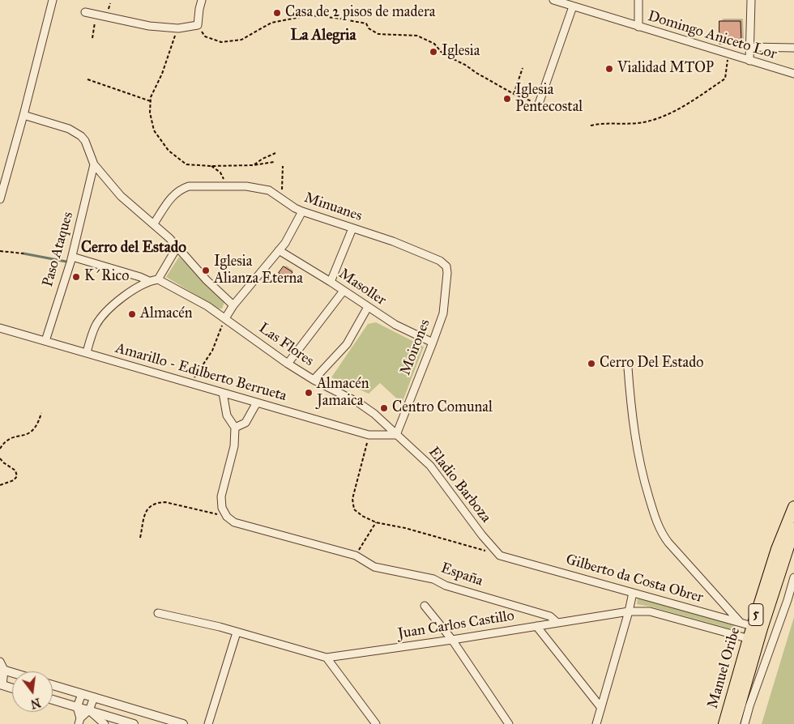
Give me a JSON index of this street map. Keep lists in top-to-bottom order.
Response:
{
  "streets": {
    "highway": ["5", "Manuel Oribe"],
    "street": [
      "Domingo Aniceto Lor",
      "Minuanes",
      "Paso Ataques",
      "Masoller",
      "Las Flores",
      "Moirones",
      "Amarillo - Edilberto Berrueta",
      "Eladio Barboza",
      "España",
      "Gilberto da Costa Obrer",
      "Juan Carlos Castillo"
    ]
  },
  "crossings": [
    ["Minuanes", "Moirones"],
    ["Paso Ataques", "Amarillo - Edilberto Berrueta"],
    ["Masoller", "Moirones"],
    ["Las Flores", "Moirones"],
    ["Las Flores", "Amarillo - Edilberto Berrueta"],
    ["Las Flores", "Eladio Barboza"],
    ["Moirones", "Amarillo - Edilberto Berrueta"],
    ["Moirones", "Eladio Barboza"],
    ["Amarillo - Edilberto Berrueta", "Eladio Barboza"],
    ["Eladio Barboza", "Gilberto da Costa Obrer"],
    ["España", "Juan Carlos Castillo"],
    ["Gilberto da Costa Obrer", "Manuel Oribe"],
    ["Juan Carlos Castillo", "Manuel Oribe"]
  ],
  "districts": ["La Alegria", "Cerro del Estado"],
  "places": [
    "Casa de 2 pisos de madera",
    "Iglesia",
    "Vialidad MTOP",
    "Iglesia Pentecostal",
    "Iglesia Alianza Eterna",
    "K´Rico",
    "Almacén",
    "Cerro Del Estado",
    "Almacén Jamaica",
    "Centro Comunal"
  ],
  "north": "bottom"
}
